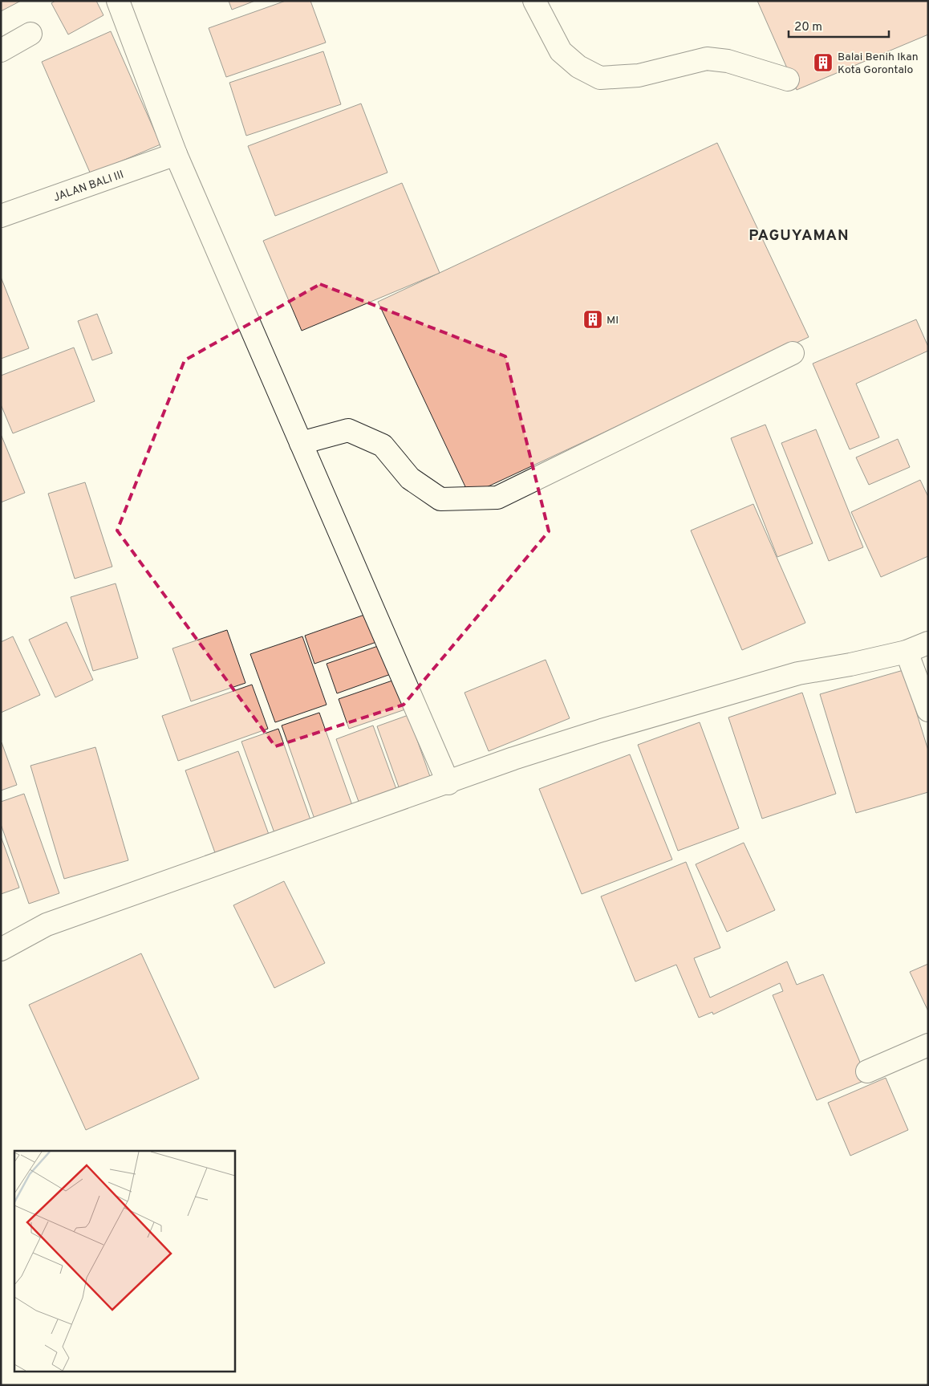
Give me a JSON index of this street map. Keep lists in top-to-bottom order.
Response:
{
  "streets": {
    "street": ["JALAN BALI III"]
  },
  "districts": ["PAGUYAMAN"],
  "places": {
    "building": ["Balai Benih Ikan Kota Gorontalo", "MI"]
  },
  "scale_bar": "20 m"
}
